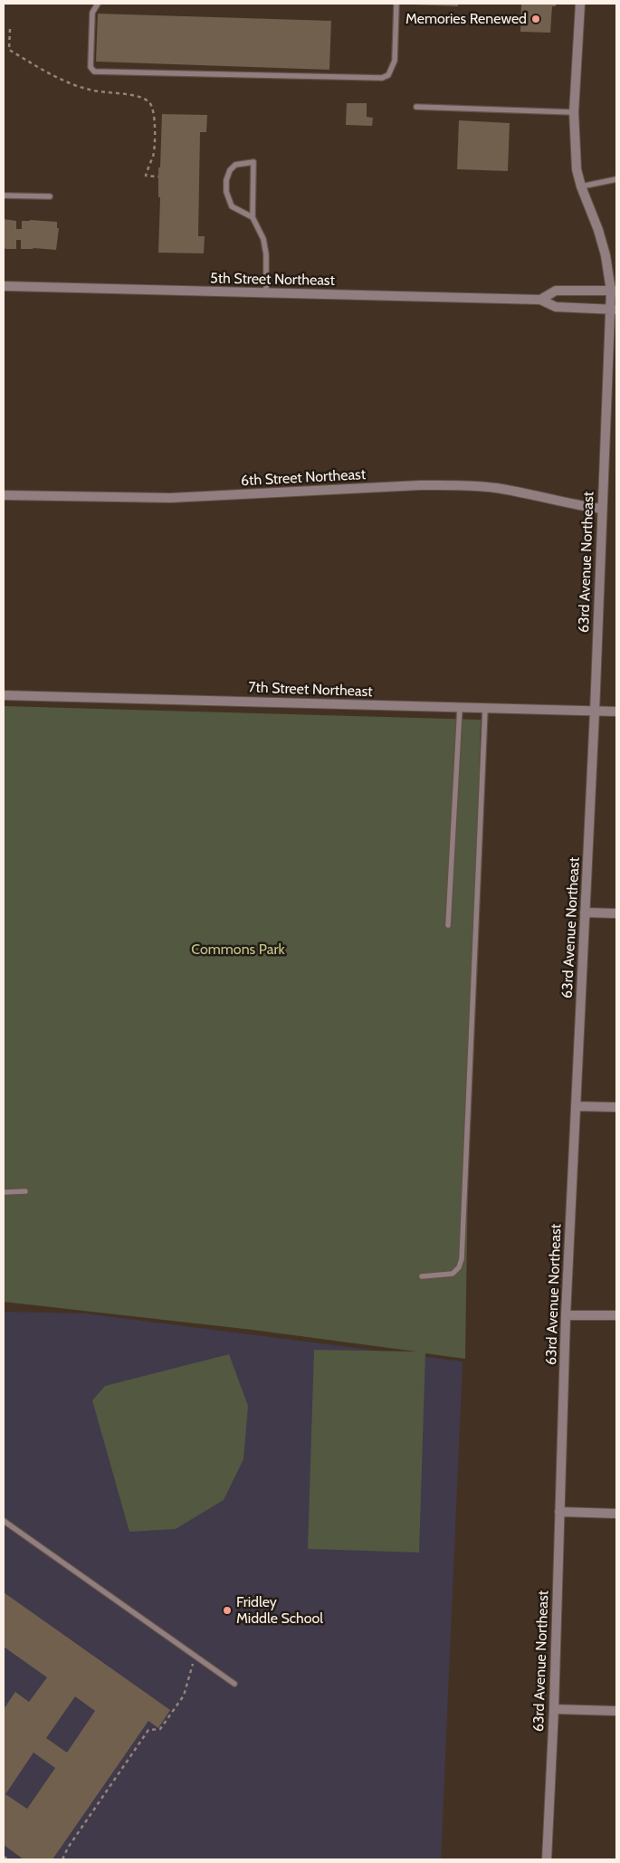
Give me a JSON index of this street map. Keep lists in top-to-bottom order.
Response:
{
  "streets": {
    "street": [
      "5th Street Northeast",
      "6th Street Northeast",
      "63rd Avenue Northeast",
      "7th Street Northeast"
    ]
  },
  "crossings": [
    ["5th Street Northeast", "63rd Avenue Northeast"],
    ["6th Street Northeast", "63rd Avenue Northeast"],
    ["63rd Avenue Northeast", "7th Street Northeast"]
  ],
  "parks": ["Commons Park"],
  "places": ["Memories Renewed", "Fridley Middle School"]
}
